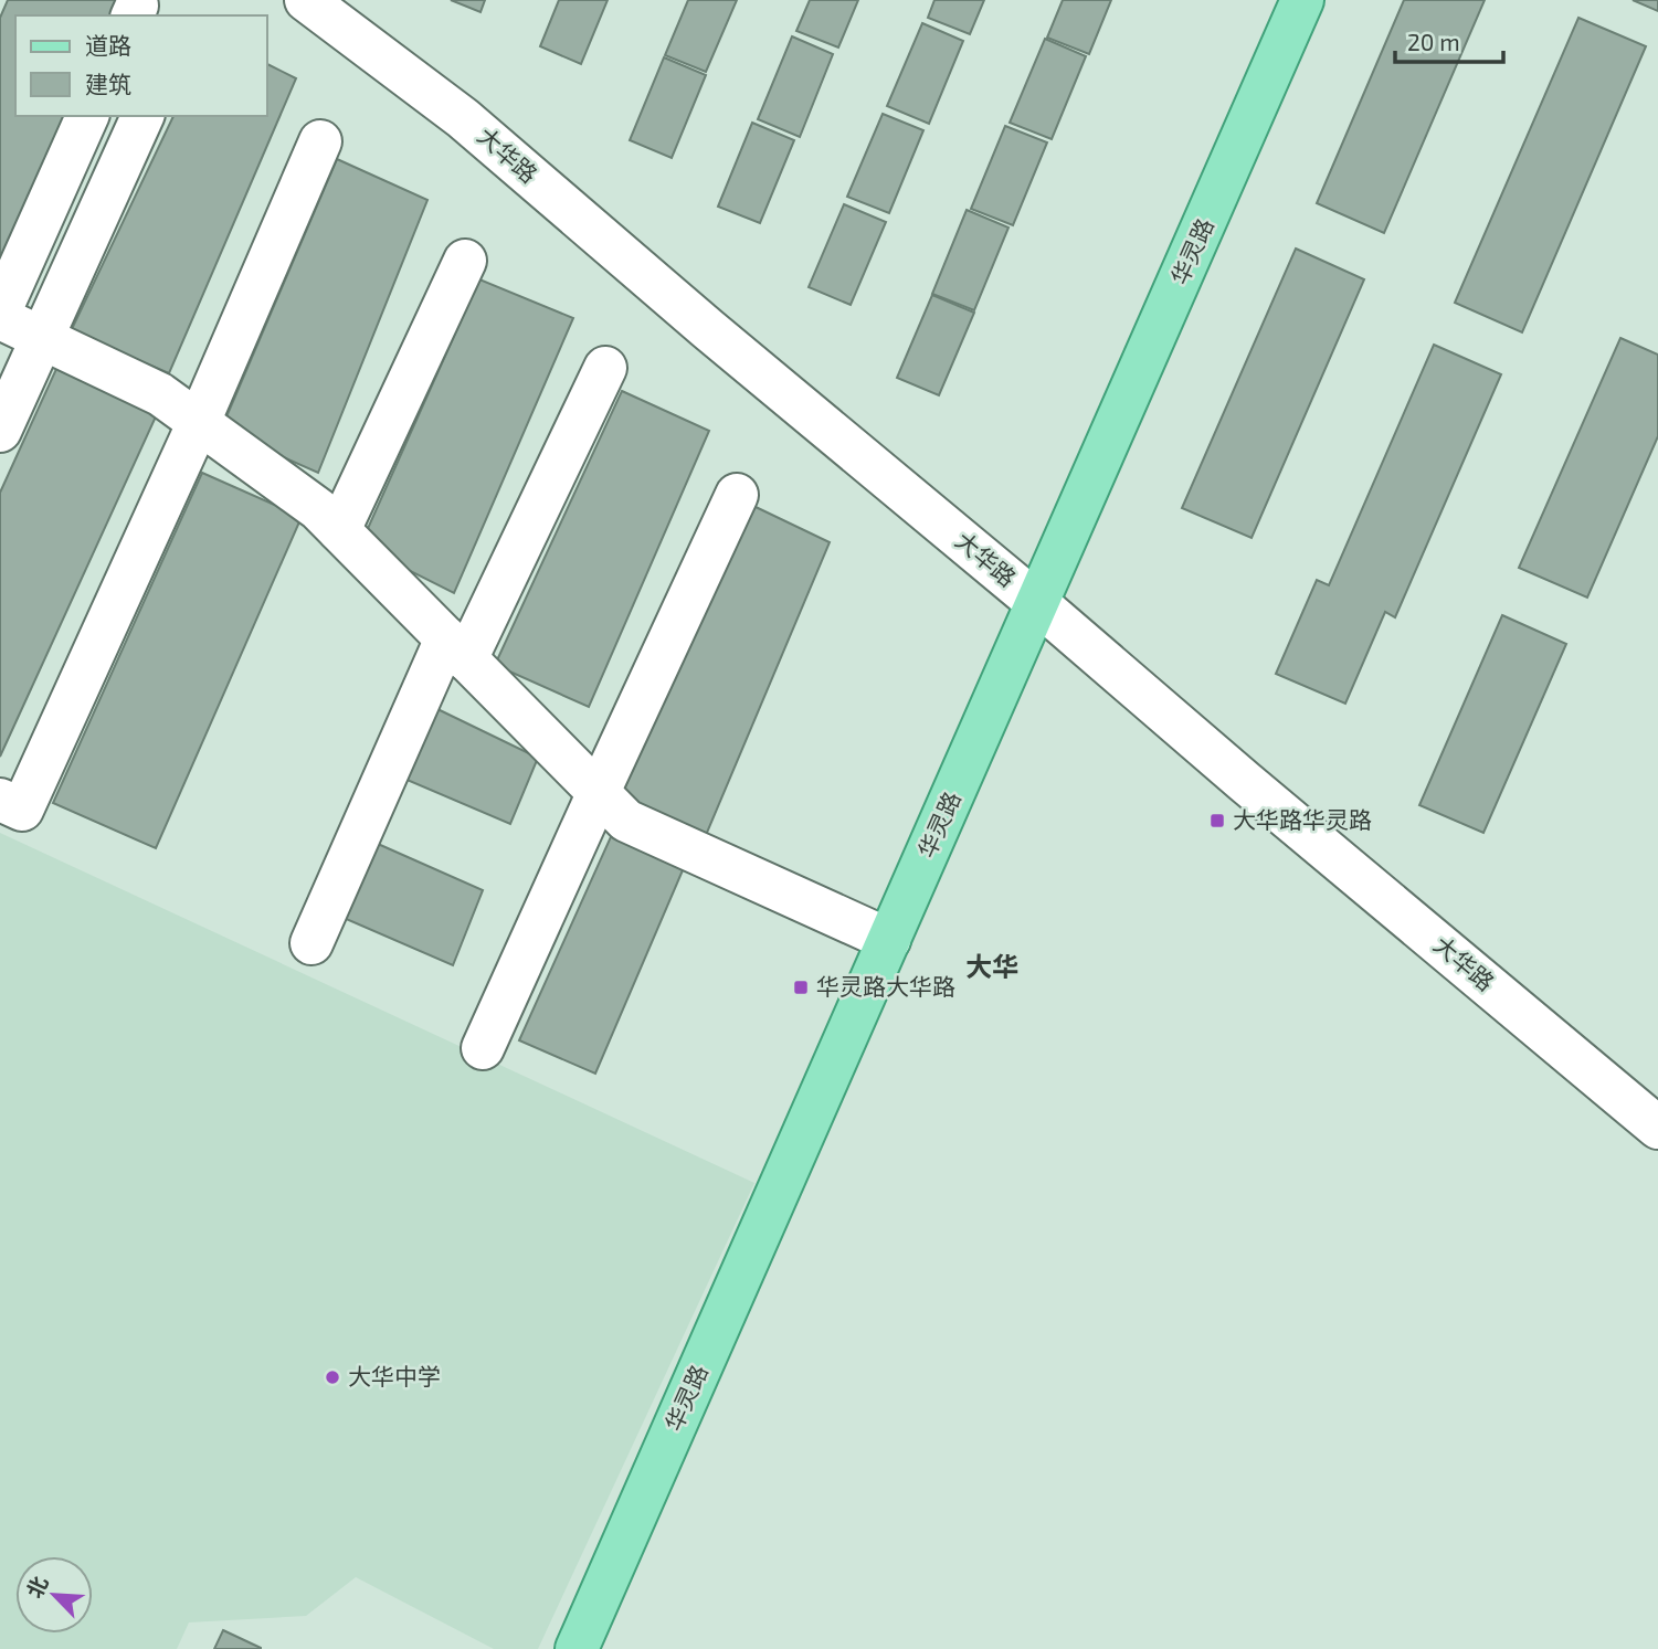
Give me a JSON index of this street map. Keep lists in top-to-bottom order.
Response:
{
  "streets": {
    "main road": ["华灵路"],
    "street": ["大华路"]
  },
  "crossings": [
    ["大华路", "华灵路"]
  ],
  "districts": ["大华"],
  "places": {
    "transit": ["大华路华灵路", "华灵路大华路"],
    "other": ["大华中学"]
  },
  "legend": ["道路", "建筑"],
  "scale_bar": "20 m",
  "north": "top left"
}
